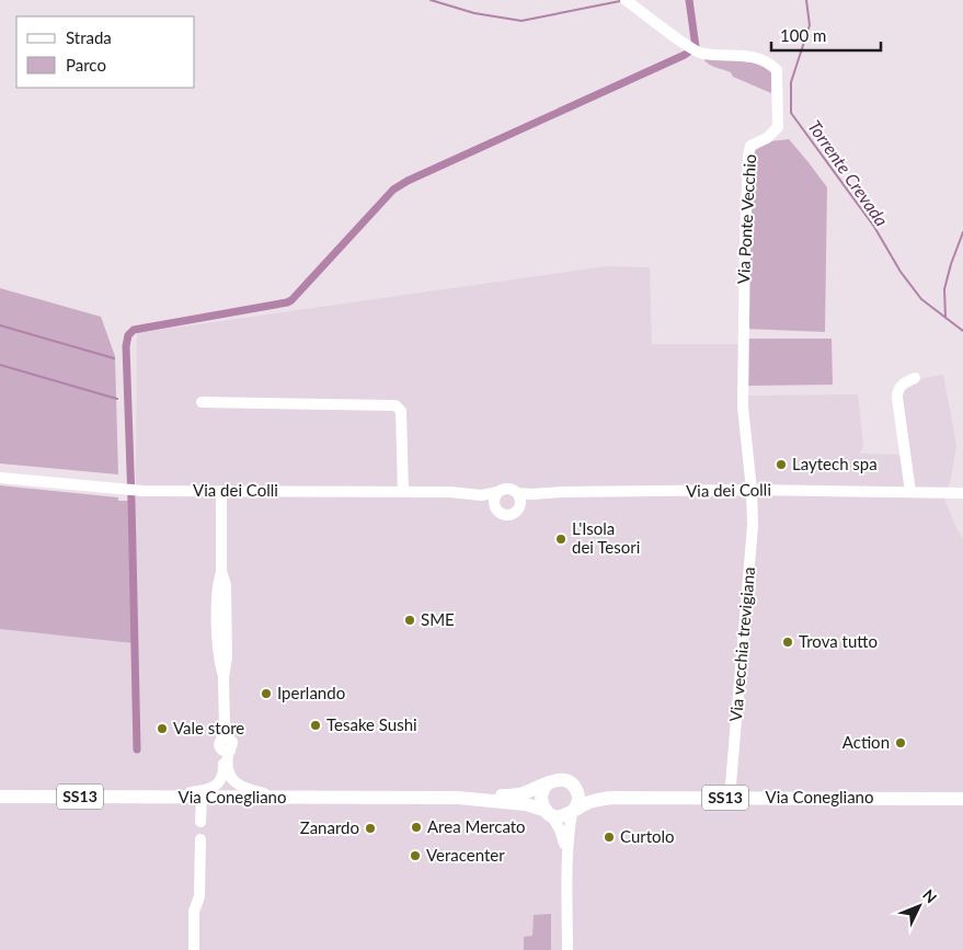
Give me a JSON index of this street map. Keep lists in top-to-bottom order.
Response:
{
  "streets": {
    "main road": ["SS13", "Via Conegliano"],
    "street": ["Via Ponte Vecchio", "Via dei Colli", "Via vecchia trevigiana"]
  },
  "crossings": [
    ["Via Ponte Vecchio", "Via dei Colli"],
    ["Via Ponte Vecchio", "Via vecchia trevigiana"],
    ["Via dei Colli", "Via vecchia trevigiana"],
    ["Via vecchia trevigiana", "Via Conegliano"]
  ],
  "water": ["Torrente Crevada"],
  "places": [
    "Laytech spa",
    "L'Isola dei Tesori",
    "SME",
    "Trova tutto",
    "Iperlando",
    "Tesake Sushi",
    "Vale store",
    "Action",
    "Area Mercato",
    "Zanardo",
    "Curtolo",
    "Veracenter"
  ],
  "legend": ["Strada", "Parco"],
  "scale_bar": "100 m",
  "north": "top right"
}
